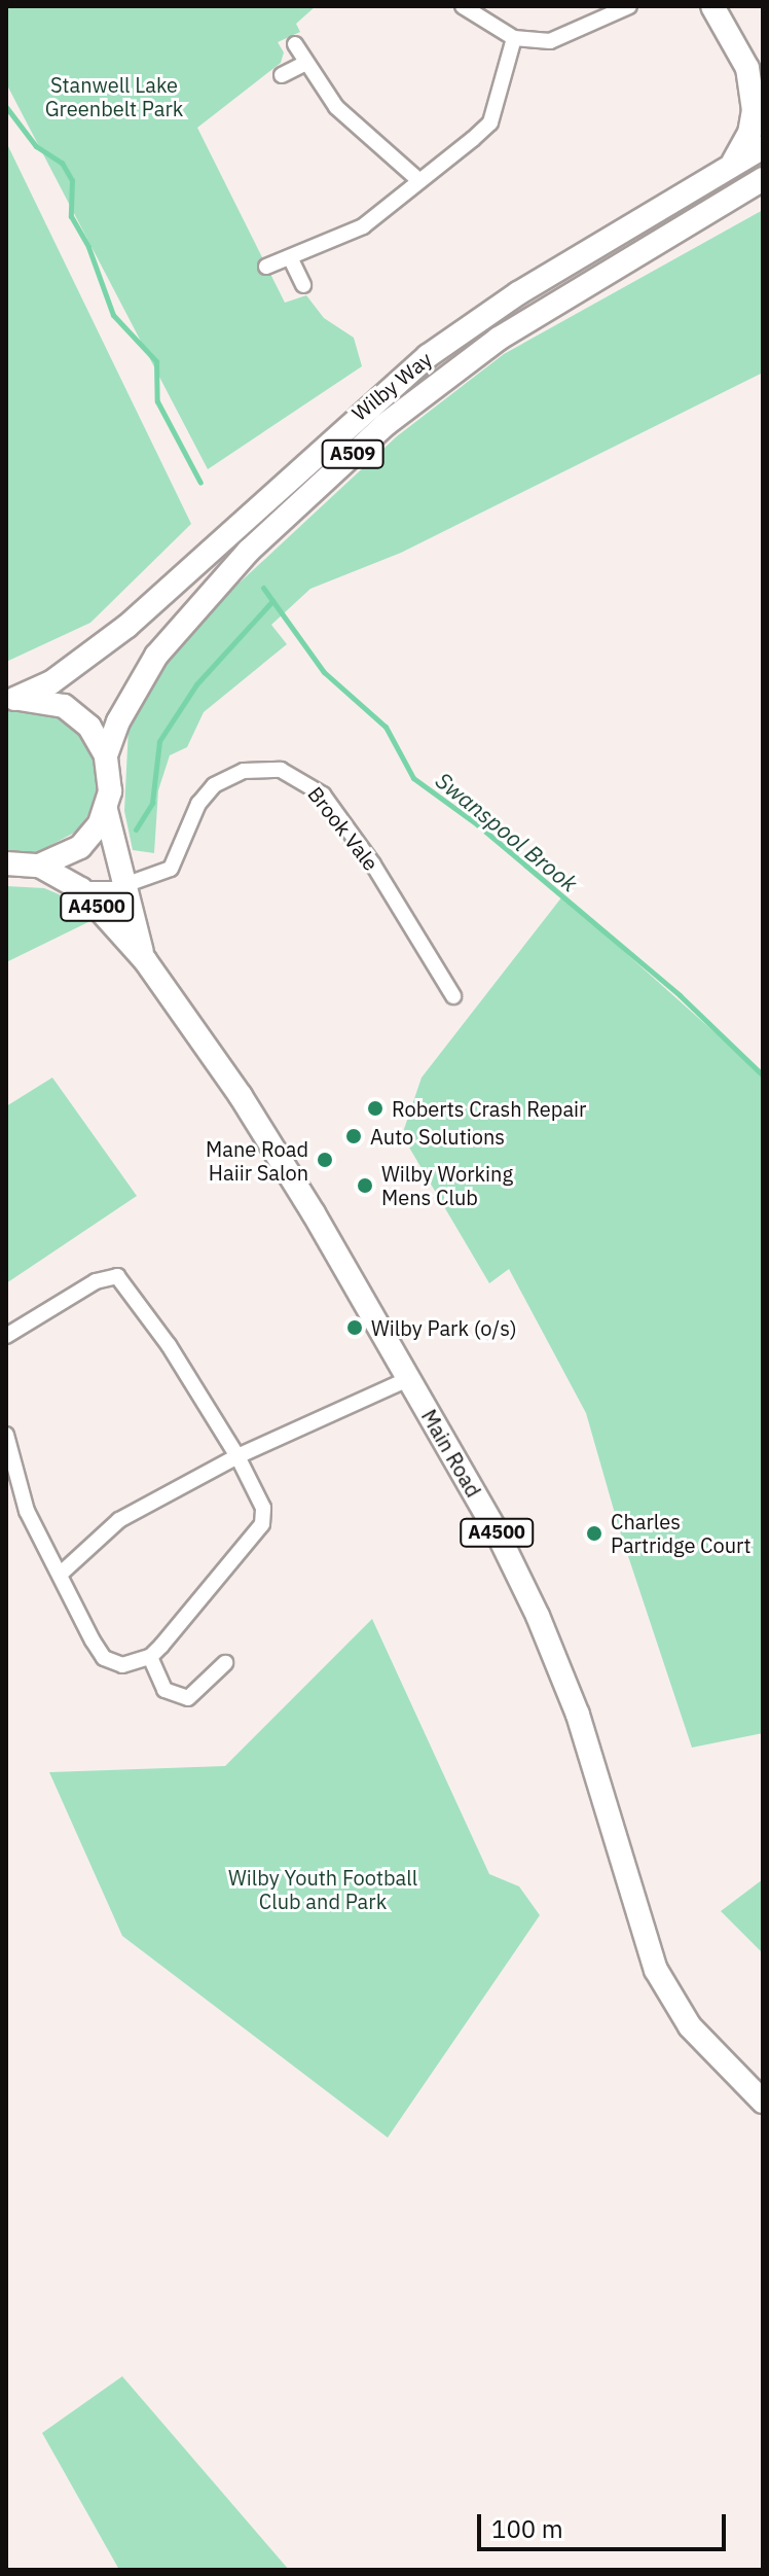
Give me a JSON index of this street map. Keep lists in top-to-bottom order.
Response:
{
  "streets": {
    "main road": [
      "Wilby Way",
      "A509",
      "A4500",
      "Main Road"
    ],
    "street": ["Brook Vale"]
  },
  "crossings": [
    ["Wilby Way", "Main Road"],
    ["Brook Vale", "Main Road"]
  ],
  "water": ["Swanspool Brook"],
  "parks": ["Stanwell Lake Greenbelt Park", "Wilby Youth Football Club and Park"],
  "places": [
    "Roberts Crash Repair",
    "Auto Solutions",
    "Mane Road Haiir Salon",
    "Wilby Working Mens Club",
    "Wilby Park (o/s)",
    "Charles Partridge Court"
  ],
  "scale_bar": "100 m"
}
